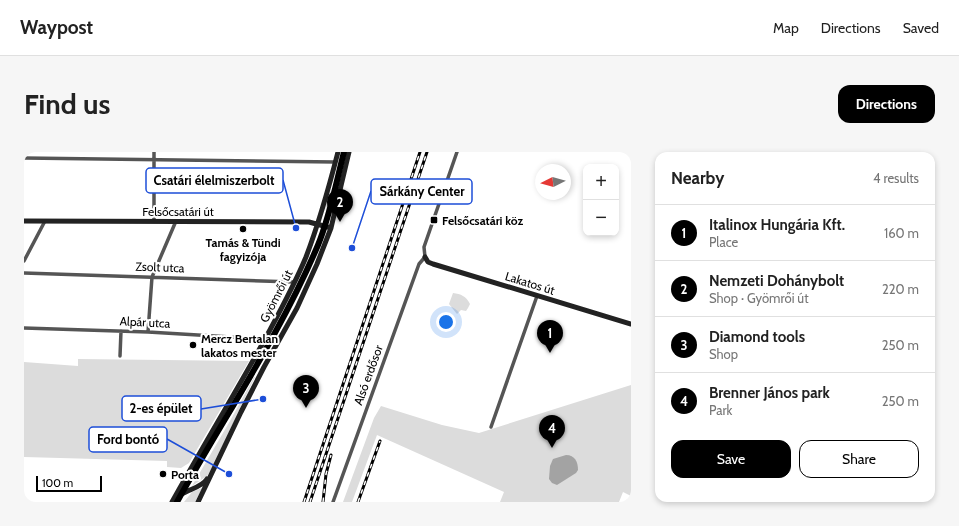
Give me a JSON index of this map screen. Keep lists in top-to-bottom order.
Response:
{
  "streets": {
    "street": [
      "Felsőcsatári út",
      "Zsolt utca",
      "Lakatos út",
      "Gyömrői út",
      "Alpár utca",
      "Alsó erdősor"
    ]
  },
  "crossings": [
    ["Felsőcsatári út", "Gyömrői út"],
    ["Zsolt utca", "Gyömrői út"],
    ["Lakatos út", "Alsó erdősor"],
    ["Gyömrői út", "Alpár utca"]
  ],
  "places": {
    "transit": ["Felsőcsatári köz"],
    "other": [
      "Csatári élelmiszerbolt",
      "Tamás & Tündi fagyizója",
      "Sárkány Center",
      "Mercz Bertalan lakatos mester",
      "2-es épület",
      "Porta",
      "Ford bontó"
    ]
  },
  "scale_bar": "100 m",
  "north": "left",
  "page": {
    "header": "Waypost",
    "nav": ["Map", "Directions", "Saved"],
    "buttons": [
      "Directions",
      ["Save", "Share"]
    ],
    "title": "Find us",
    "heading": ["Nearby", "4 results"],
    "map_buttons": ["+", "−"],
    "pins": [
      "2",
      "1",
      "3",
      "4"
    ],
    "list": [
      {
        "mark": "1",
        "name": "Italinox Hungária Kft.",
        "note": "Place",
        "value": "160 m"
      },
      {
        "mark": "2",
        "name": "Nemzeti Dohánybolt",
        "note": "Shop · Gyömrői út",
        "value": "220 m"
      },
      {
        "mark": "3",
        "name": "Diamond tools",
        "note": "Shop",
        "value": "250 m"
      },
      {
        "mark": "4",
        "name": "Brenner János park",
        "note": "Park",
        "value": "250 m"
      }
    ],
    "scale": "100 m"
  }
}
